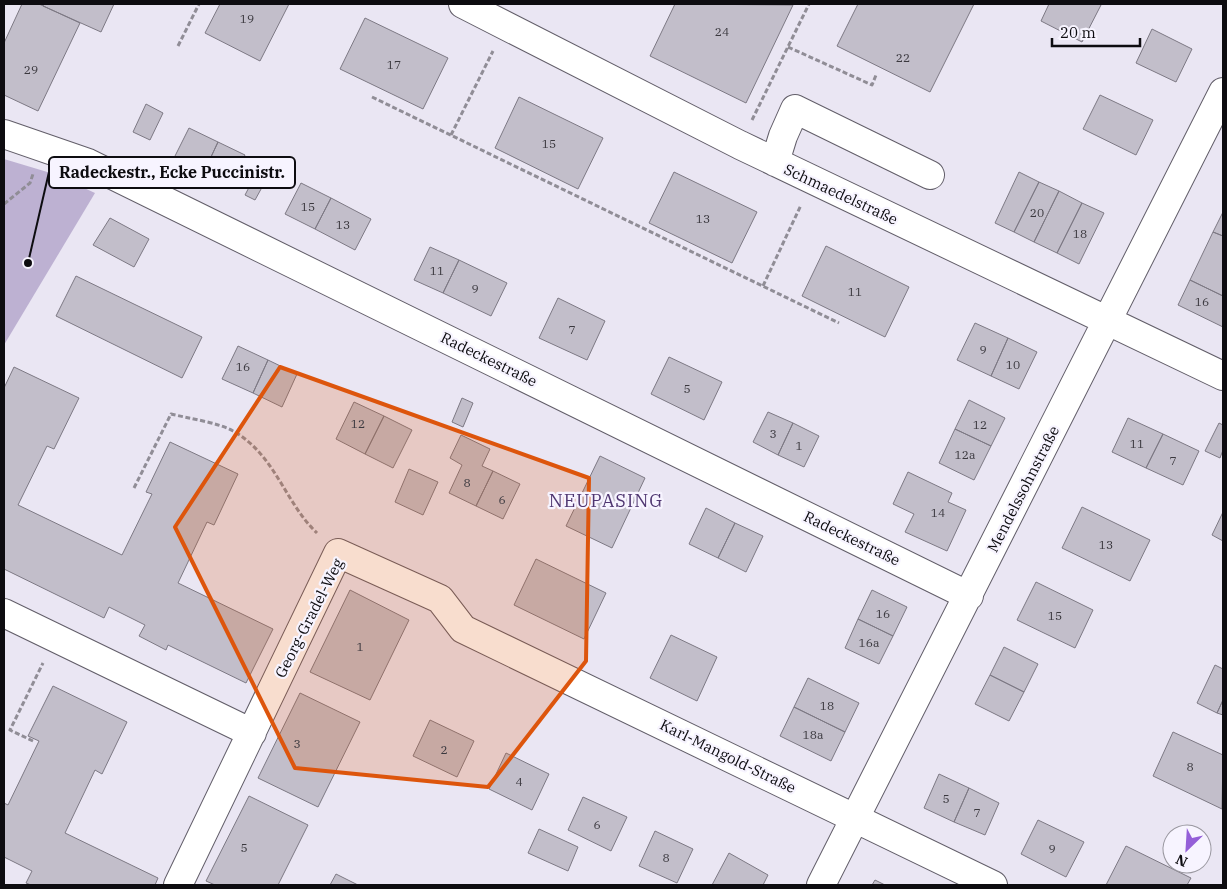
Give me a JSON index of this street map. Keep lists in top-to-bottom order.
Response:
{
  "streets": {
    "street": [
      "Schmaedelstraße",
      "Radeckestraße",
      "Mendelssohnstraße",
      "Georg-Gradel-Weg",
      "Karl-Mangold-Straße"
    ]
  },
  "crossings": [
    ["Schmaedelstraße", "Mendelssohnstraße"],
    ["Radeckestraße", "Mendelssohnstraße"],
    ["Mendelssohnstraße", "Karl-Mangold-Straße"],
    ["Georg-Gradel-Weg", "Karl-Mangold-Straße"]
  ],
  "districts": ["NEUPASING"],
  "places": ["Radeckestr., Ecke Puccinistr."],
  "house_numbers": [
    "19",
    "24",
    "22",
    "17",
    "29",
    "15",
    "15",
    "20",
    "13",
    "13",
    "18",
    "11",
    "9",
    "11",
    "16",
    "7",
    "9",
    "10",
    "16",
    "5",
    "12",
    "12",
    "3",
    "11",
    "1",
    "12a",
    "7",
    "8",
    "6",
    "14",
    "13",
    "16",
    "15",
    "16a",
    "1",
    "18",
    "18a",
    "3",
    "2",
    "8",
    "4",
    "5",
    "7",
    "6",
    "5",
    "9",
    "8"
  ],
  "scale_bar": "20 m",
  "north": "bottom left"
}
